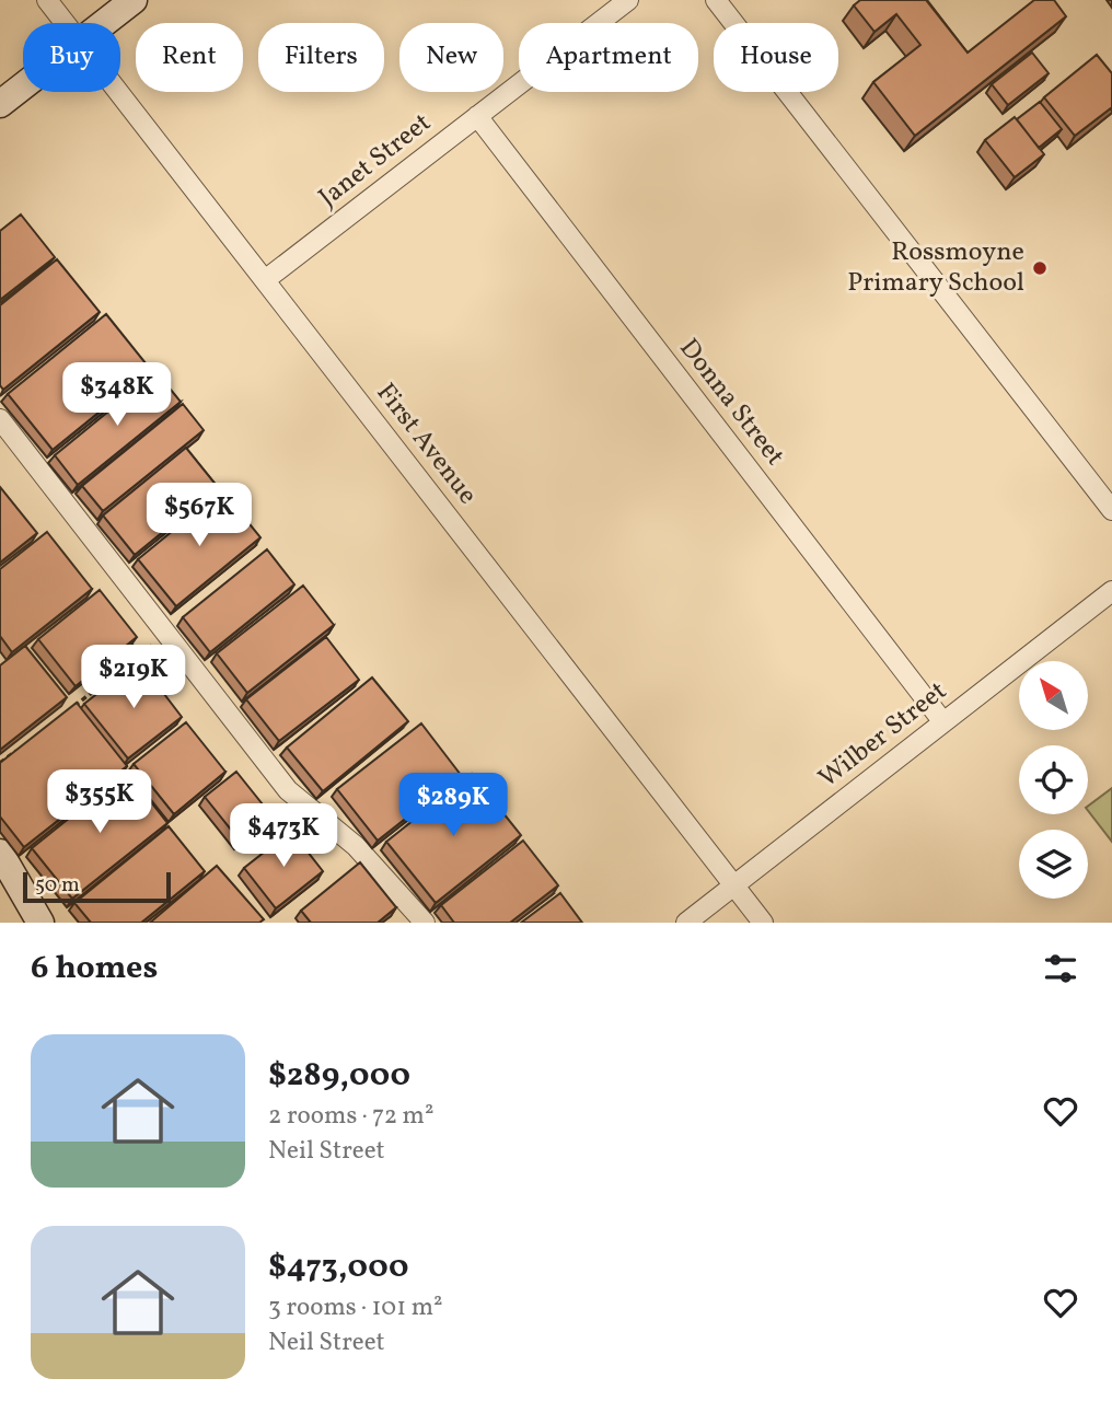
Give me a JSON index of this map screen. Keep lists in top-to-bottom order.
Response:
{
  "streets": {
    "street": [
      "Janet Street",
      "Donna Street",
      "First Avenue",
      "Wilber Street"
    ]
  },
  "crossings": [
    ["Janet Street", "Donna Street"],
    ["Janet Street", "First Avenue"],
    ["Donna Street", "Wilber Street"],
    ["First Avenue", "Wilber Street"]
  ],
  "places": ["Rossmoyne Primary School"],
  "scale_bar": "50 m",
  "north": "top left",
  "page": {
    "chip": [
      "Buy",
      "Rent",
      "Filters",
      "New",
      "Apartment",
      "House"
    ],
    "price": [
      "$348K",
      "$567K",
      "$219K",
      "$355K",
      "$289K",
      "$473K"
    ],
    "scale": "50 m",
    "heading": "6 homes",
    "list": [
      {
        "name": "$289,000",
        "note": "2 rooms · 72 m² · Neil Street"
      },
      {
        "name": "$473,000",
        "note": "3 rooms · 101 m² · Neil Street"
      }
    ]
  }
}
